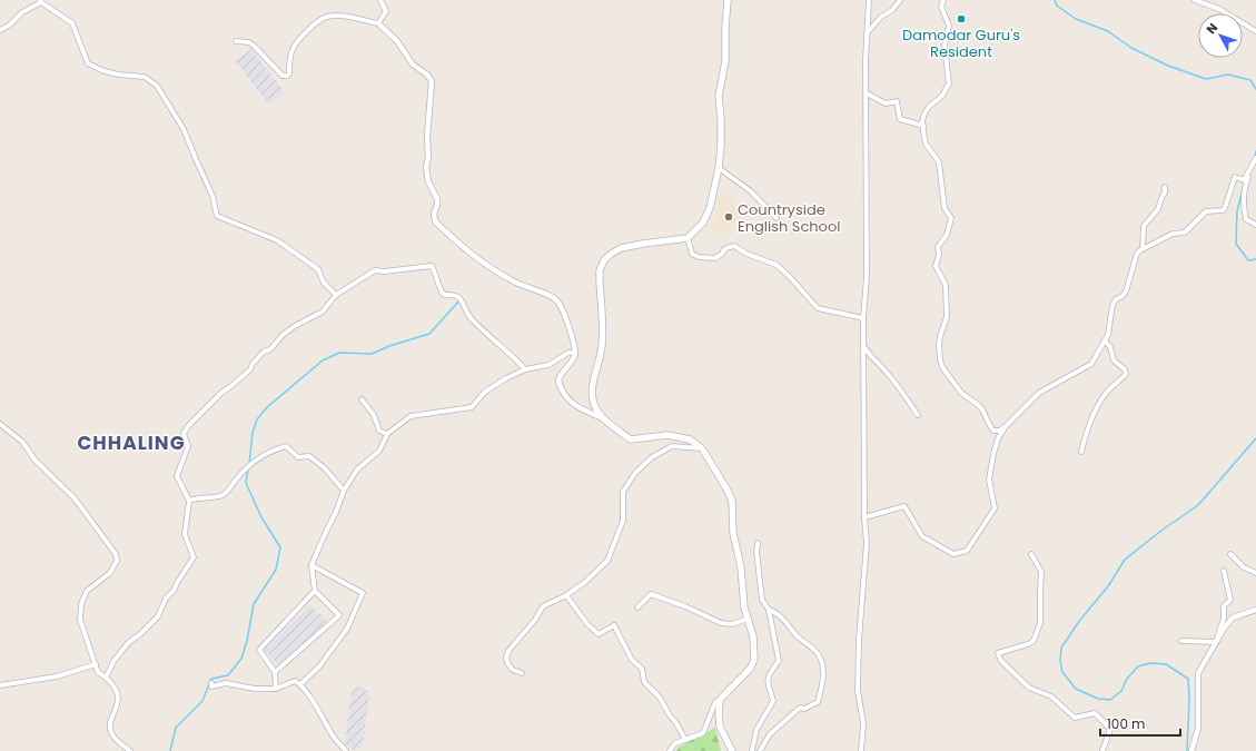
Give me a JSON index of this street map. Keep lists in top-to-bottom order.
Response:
{
  "districts": ["CHHALING"],
  "places": ["Damodar Guru's Resident", "Countryside English School"],
  "scale_bar": "100 m",
  "north": "top left"
}
